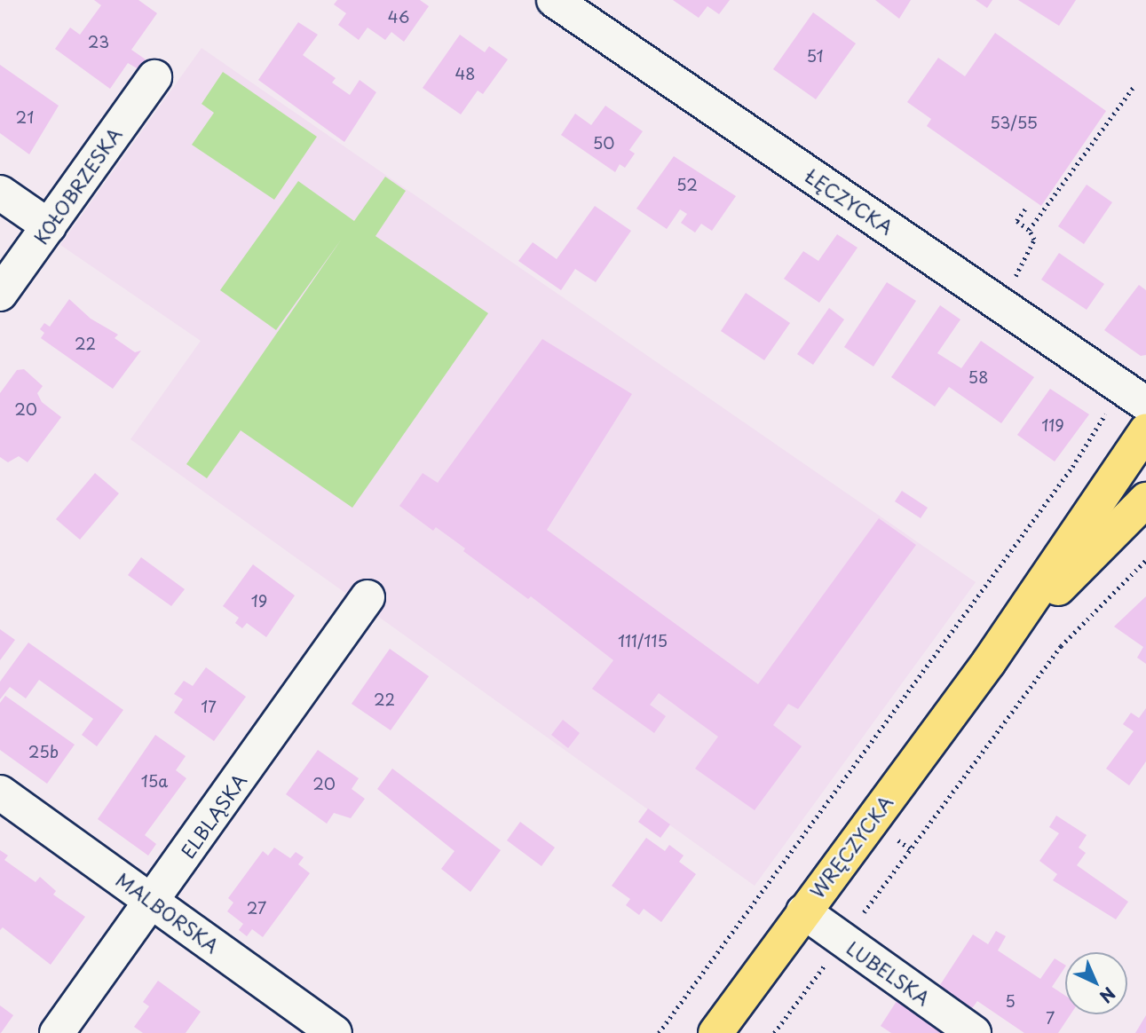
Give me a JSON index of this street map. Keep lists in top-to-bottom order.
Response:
{
  "streets": {
    "main road": ["WRĘCZYCKA"],
    "street": [
      "KOŁOBRZESKA",
      "ŁĘCZYCKA",
      "ELBLĄSKA",
      "MALBORSKA",
      "LUBELSKA"
    ]
  },
  "crossings": [
    ["ELBLĄSKA", "MALBORSKA"],
    ["WRĘCZYCKA", "LUBELSKA"]
  ],
  "house_numbers": [
    "46",
    "23",
    "51",
    "48",
    "21",
    "53/55",
    "50",
    "52",
    "22",
    "58",
    "20",
    "119",
    "19",
    "111/115",
    "22",
    "17",
    "25b",
    "15a",
    "20",
    "27",
    "5",
    "7"
  ],
  "north": "bottom right"
}
